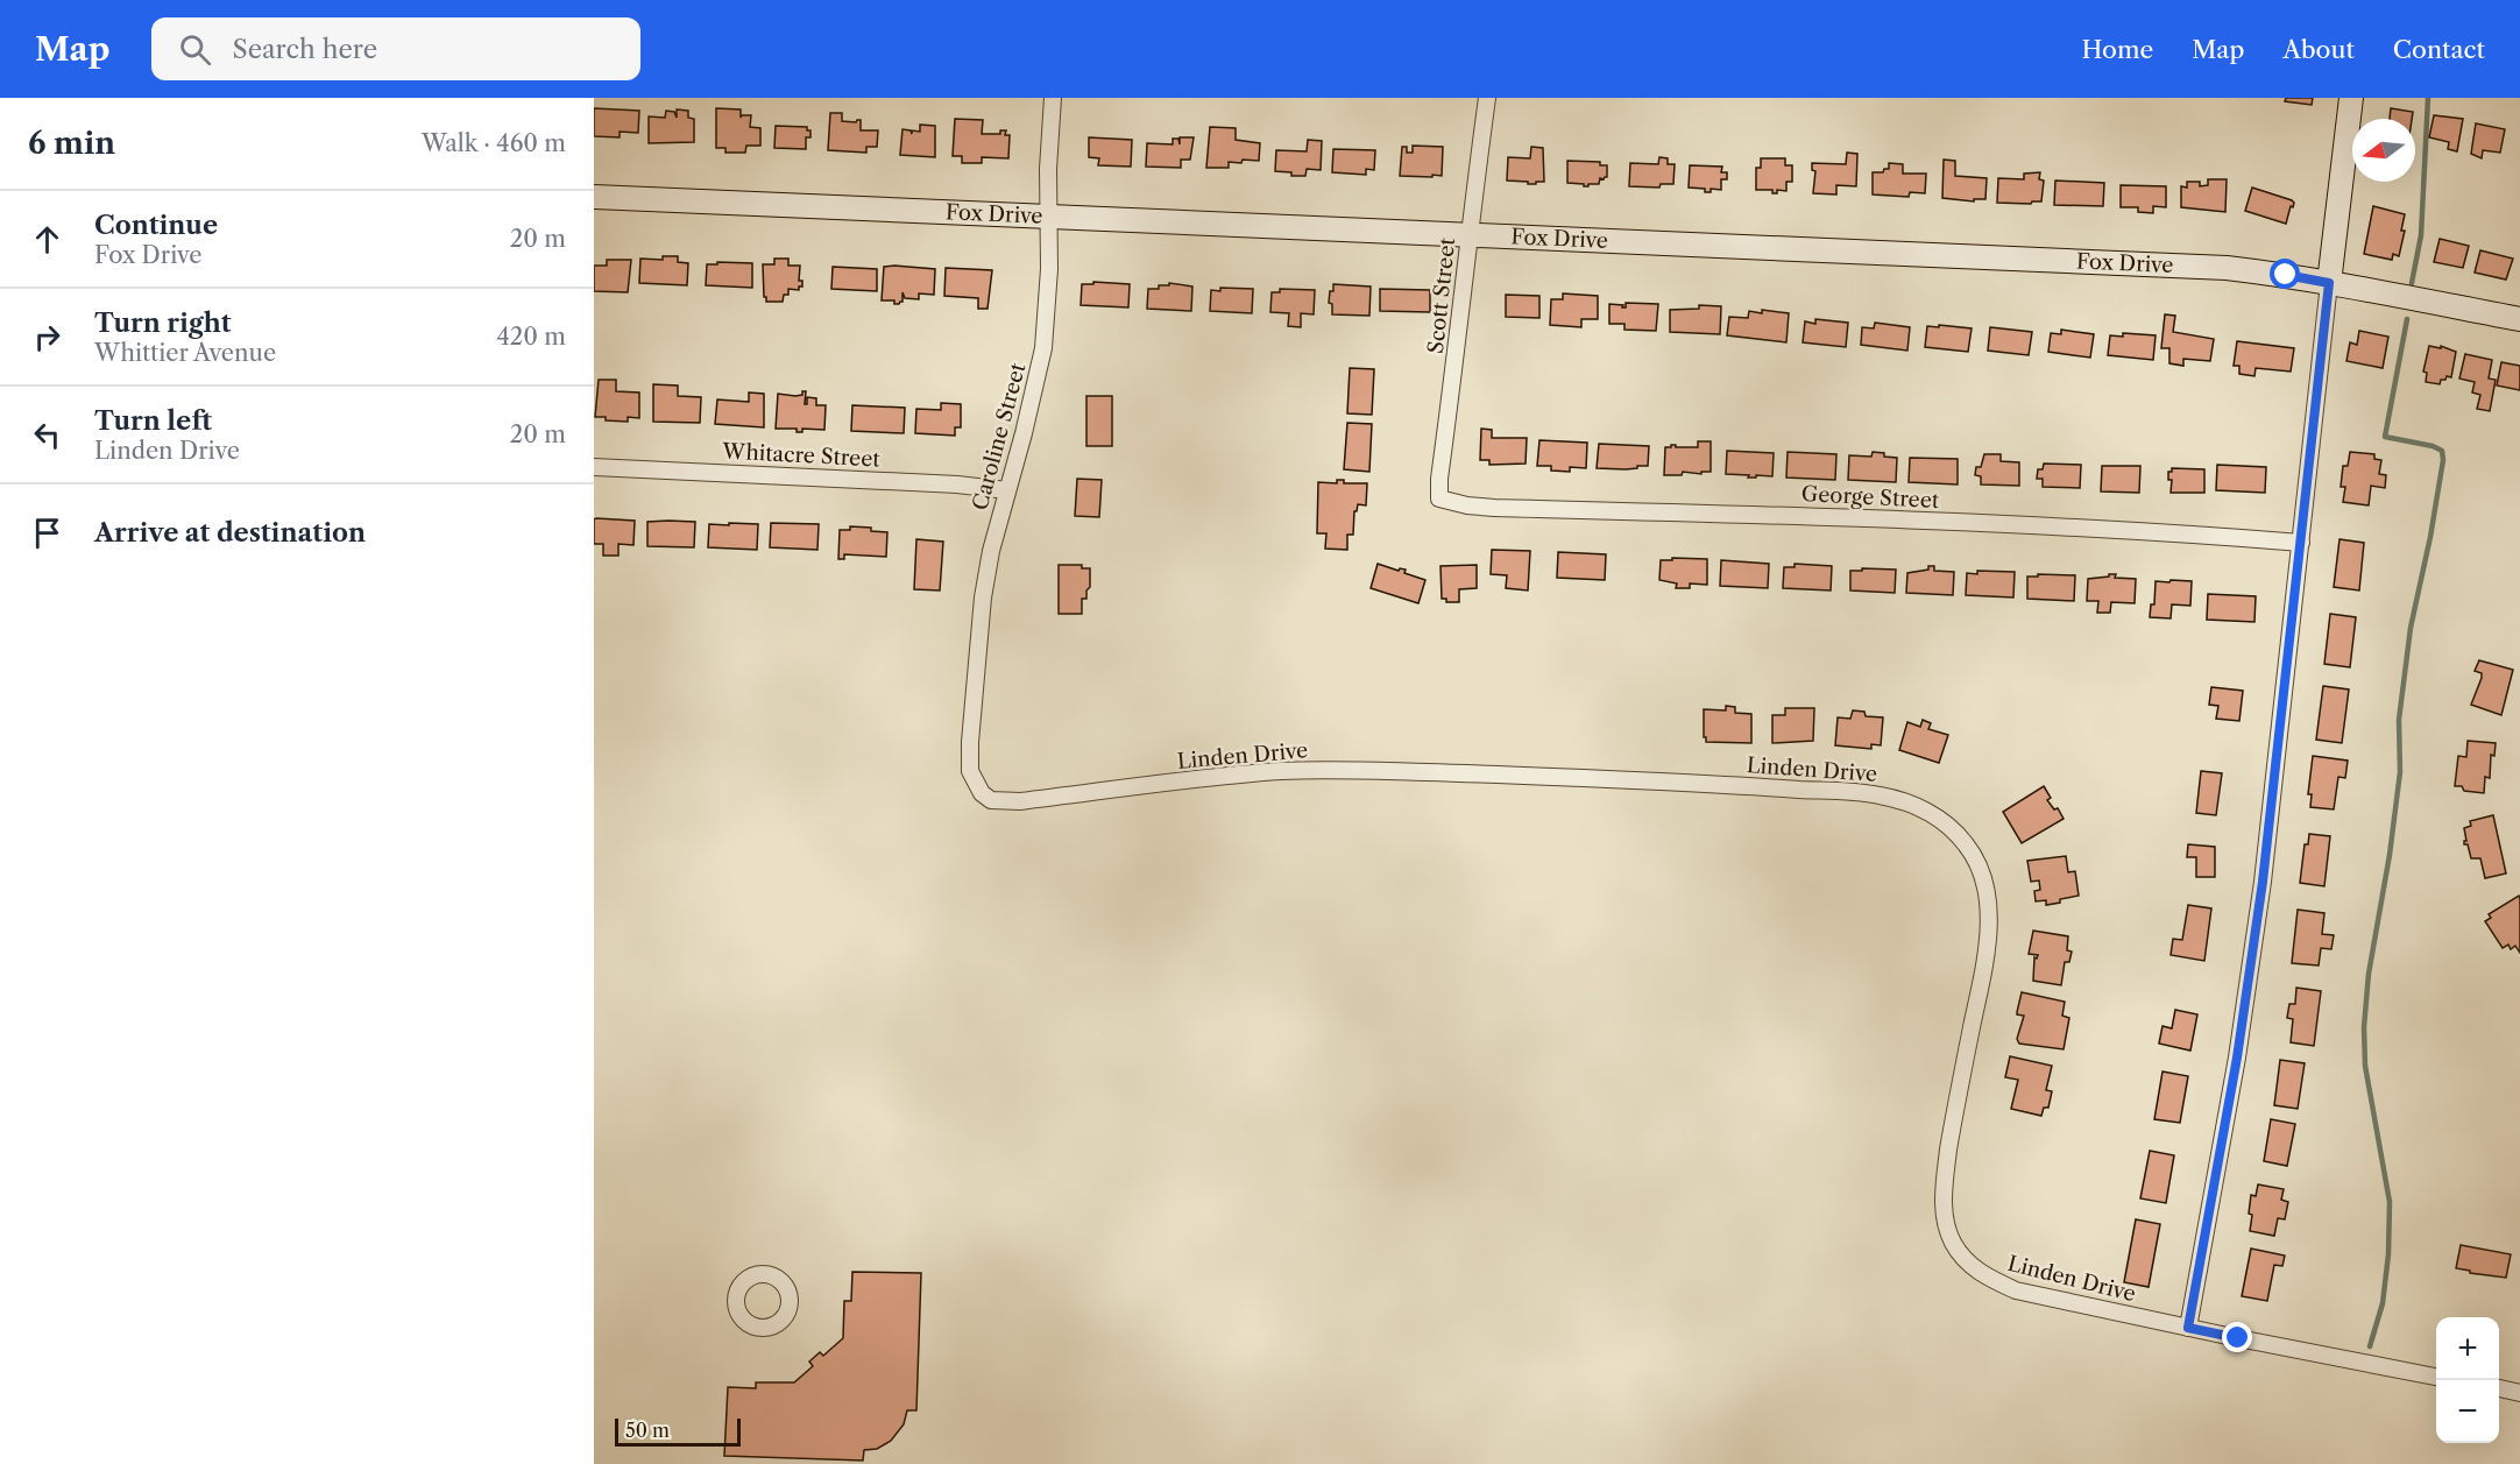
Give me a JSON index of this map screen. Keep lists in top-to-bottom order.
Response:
{
  "streets": {
    "main road": ["Fox Drive"],
    "street": [
      "Scott Street",
      "Caroline Street",
      "Whitacre Street",
      "George Street",
      "Linden Drive"
    ]
  },
  "crossings": [
    ["Fox Drive", "Scott Street"],
    ["Fox Drive", "Caroline Street"],
    ["Scott Street", "George Street"],
    ["Caroline Street", "Whitacre Street"],
    ["Caroline Street", "Linden Drive"]
  ],
  "scale_bar": "50 m",
  "north": "left",
  "page": {
    "header": "Map",
    "search": "Search here",
    "nav": [
      "Home",
      "Map",
      "About",
      "Contact"
    ],
    "heading": ["6 min", "Walk · 460 m"],
    "list": [
      ["Continue", "Fox Drive", "20 m"],
      ["Turn right", "Whittier Avenue", "420 m"],
      ["Turn left", "Linden Drive", "20 m"],
      "Arrive at destination"
    ],
    "map_buttons": ["+", "−"],
    "scale": "50 m"
  }
}
